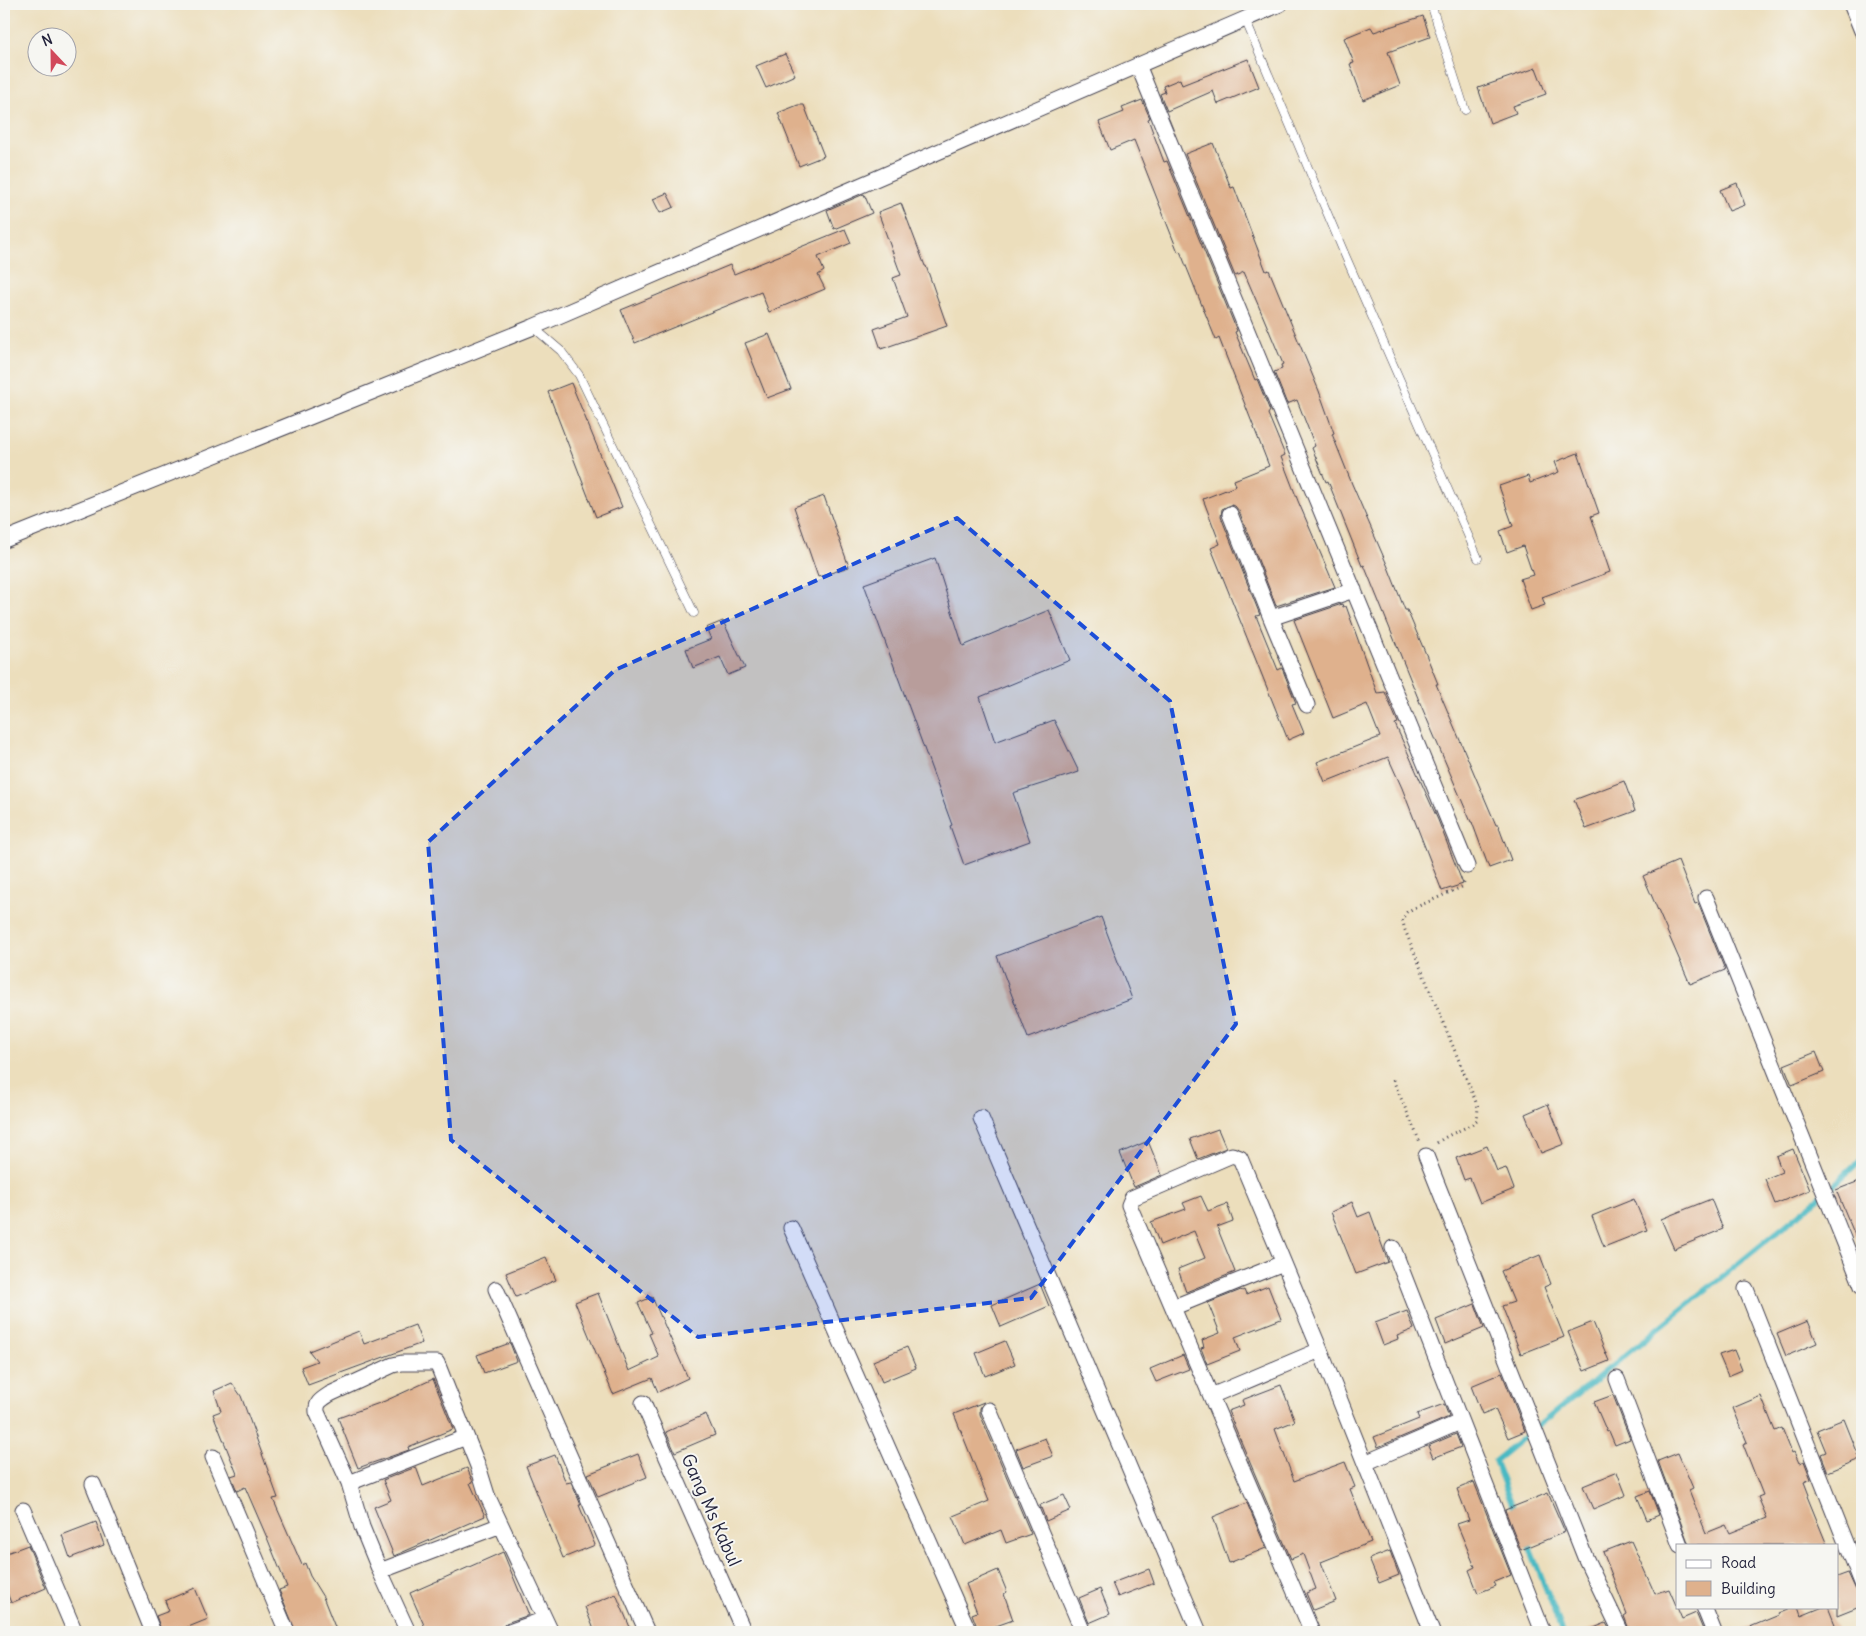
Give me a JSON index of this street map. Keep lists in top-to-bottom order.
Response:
{
  "streets": {
    "street": ["Gang Ms Kabul"]
  },
  "legend": ["Road", "Building"],
  "north": "top"
}
